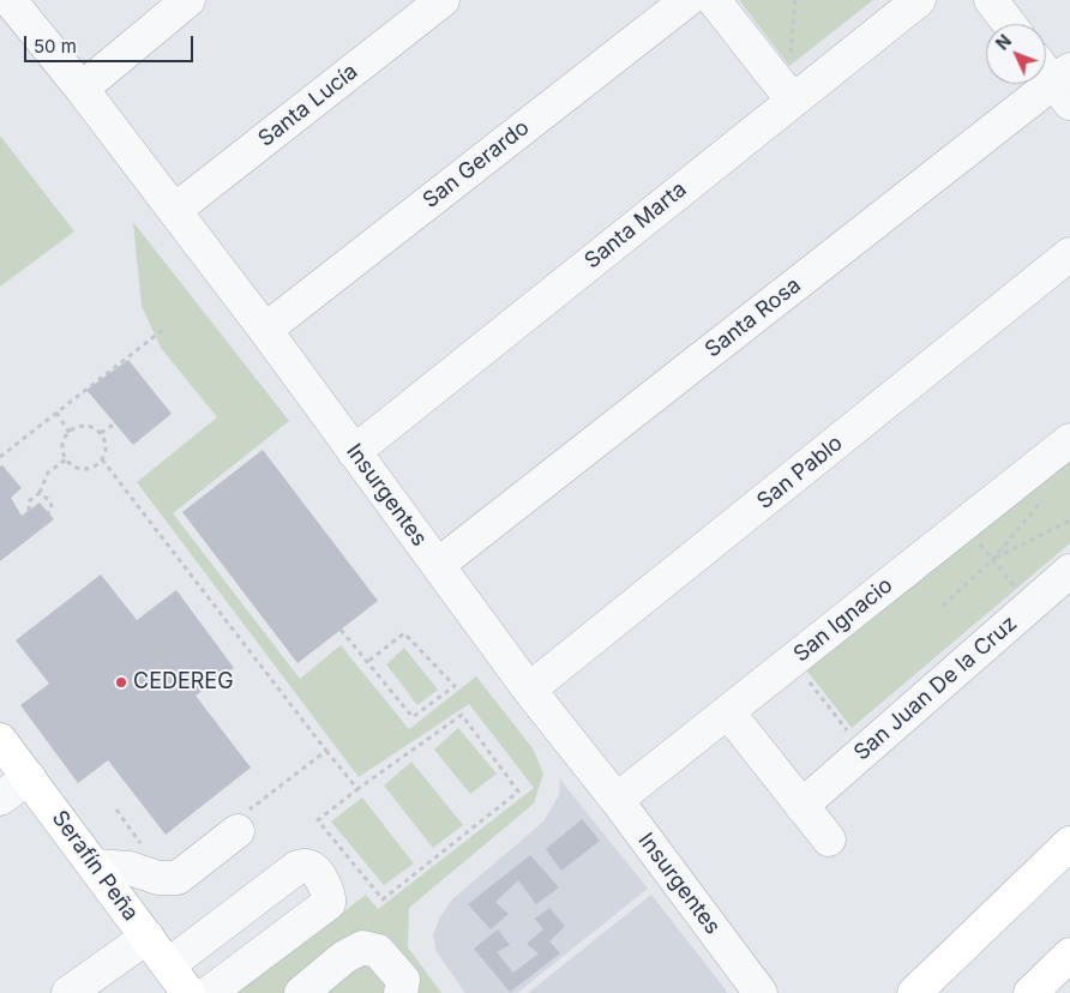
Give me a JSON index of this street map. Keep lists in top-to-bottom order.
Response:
{
  "streets": {
    "main road": ["Serafín Peña"],
    "street": [
      "Santa Lucía",
      "San Gerardo",
      "Santa Marta",
      "Santa Rosa",
      "San Pablo",
      "Insurgentes",
      "San Ignacio",
      "San Juan De la Cruz"
    ]
  },
  "crossings": [
    ["Santa Lucía", "Insurgentes"],
    ["San Gerardo", "Insurgentes"],
    ["Santa Marta", "Insurgentes"],
    ["Santa Rosa", "Insurgentes"],
    ["San Pablo", "Insurgentes"],
    ["Insurgentes", "San Ignacio"]
  ],
  "places": ["CEDEREG"],
  "scale_bar": "50 m",
  "north": "top left"
}
